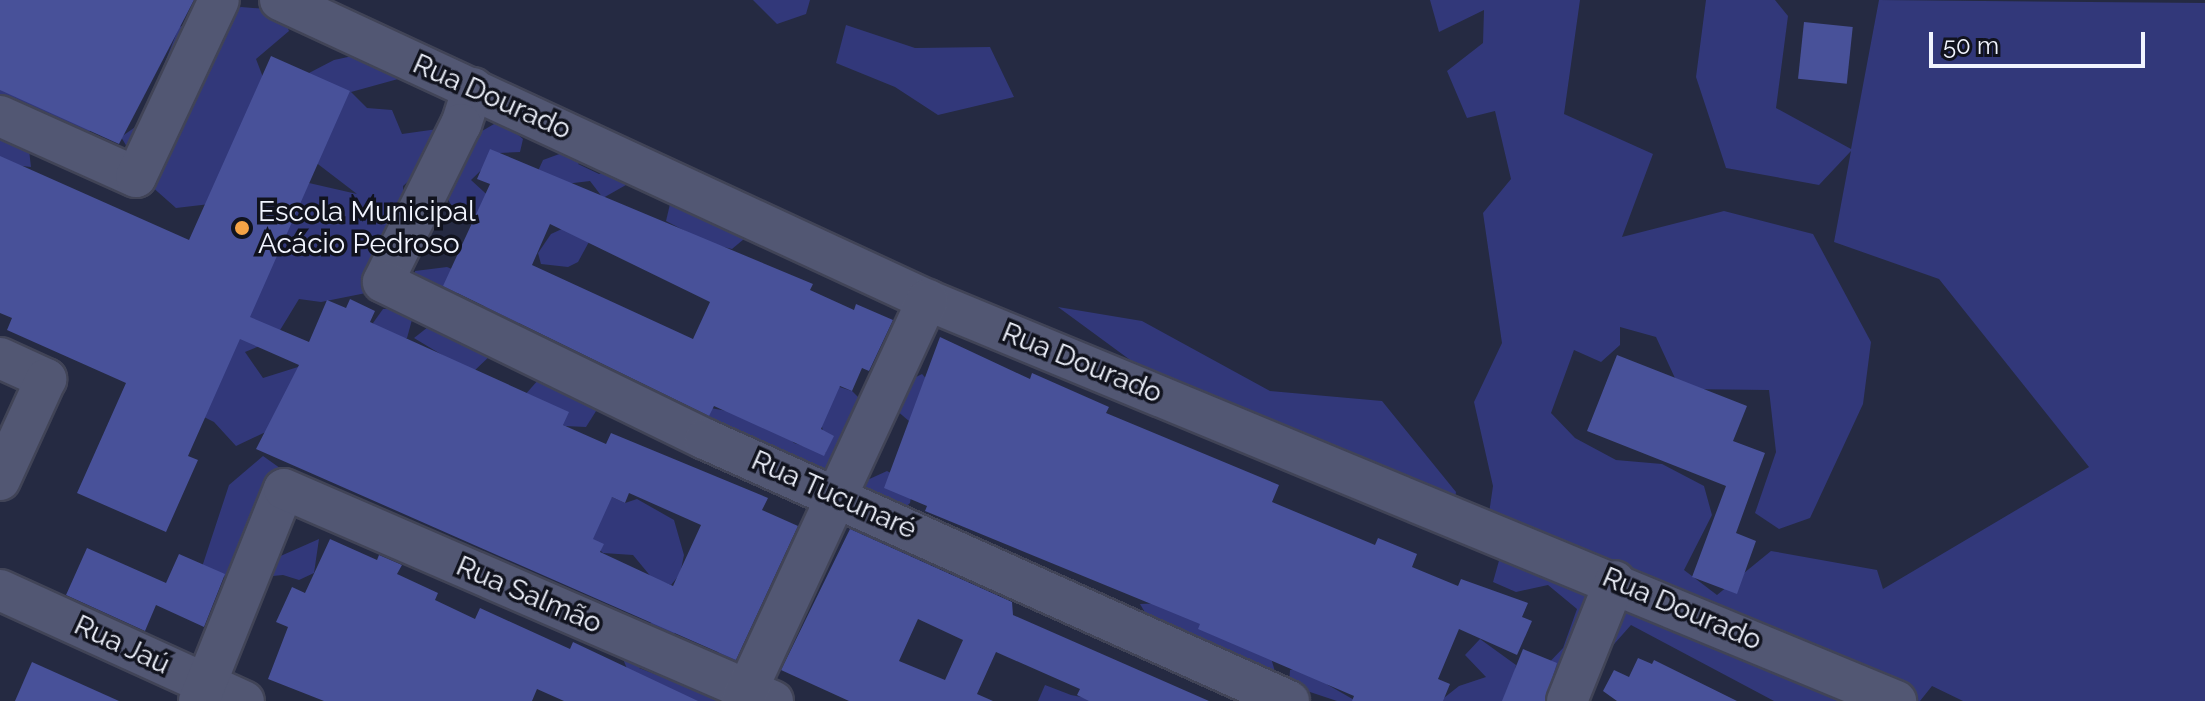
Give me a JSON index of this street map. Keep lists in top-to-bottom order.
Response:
{
  "streets": {
    "street": [
      "Rua Dourado",
      "Rua Tucunaré",
      "Rua Salmão",
      "Rua Jaú"
    ]
  },
  "crossings": [
    ["Rua Dourado", "Rua Tucunaré"],
    ["Rua Salmão", "Rua Jaú"]
  ],
  "places": ["Escola Municipal Acácio Pedroso"],
  "scale_bar": "50 m"
}
